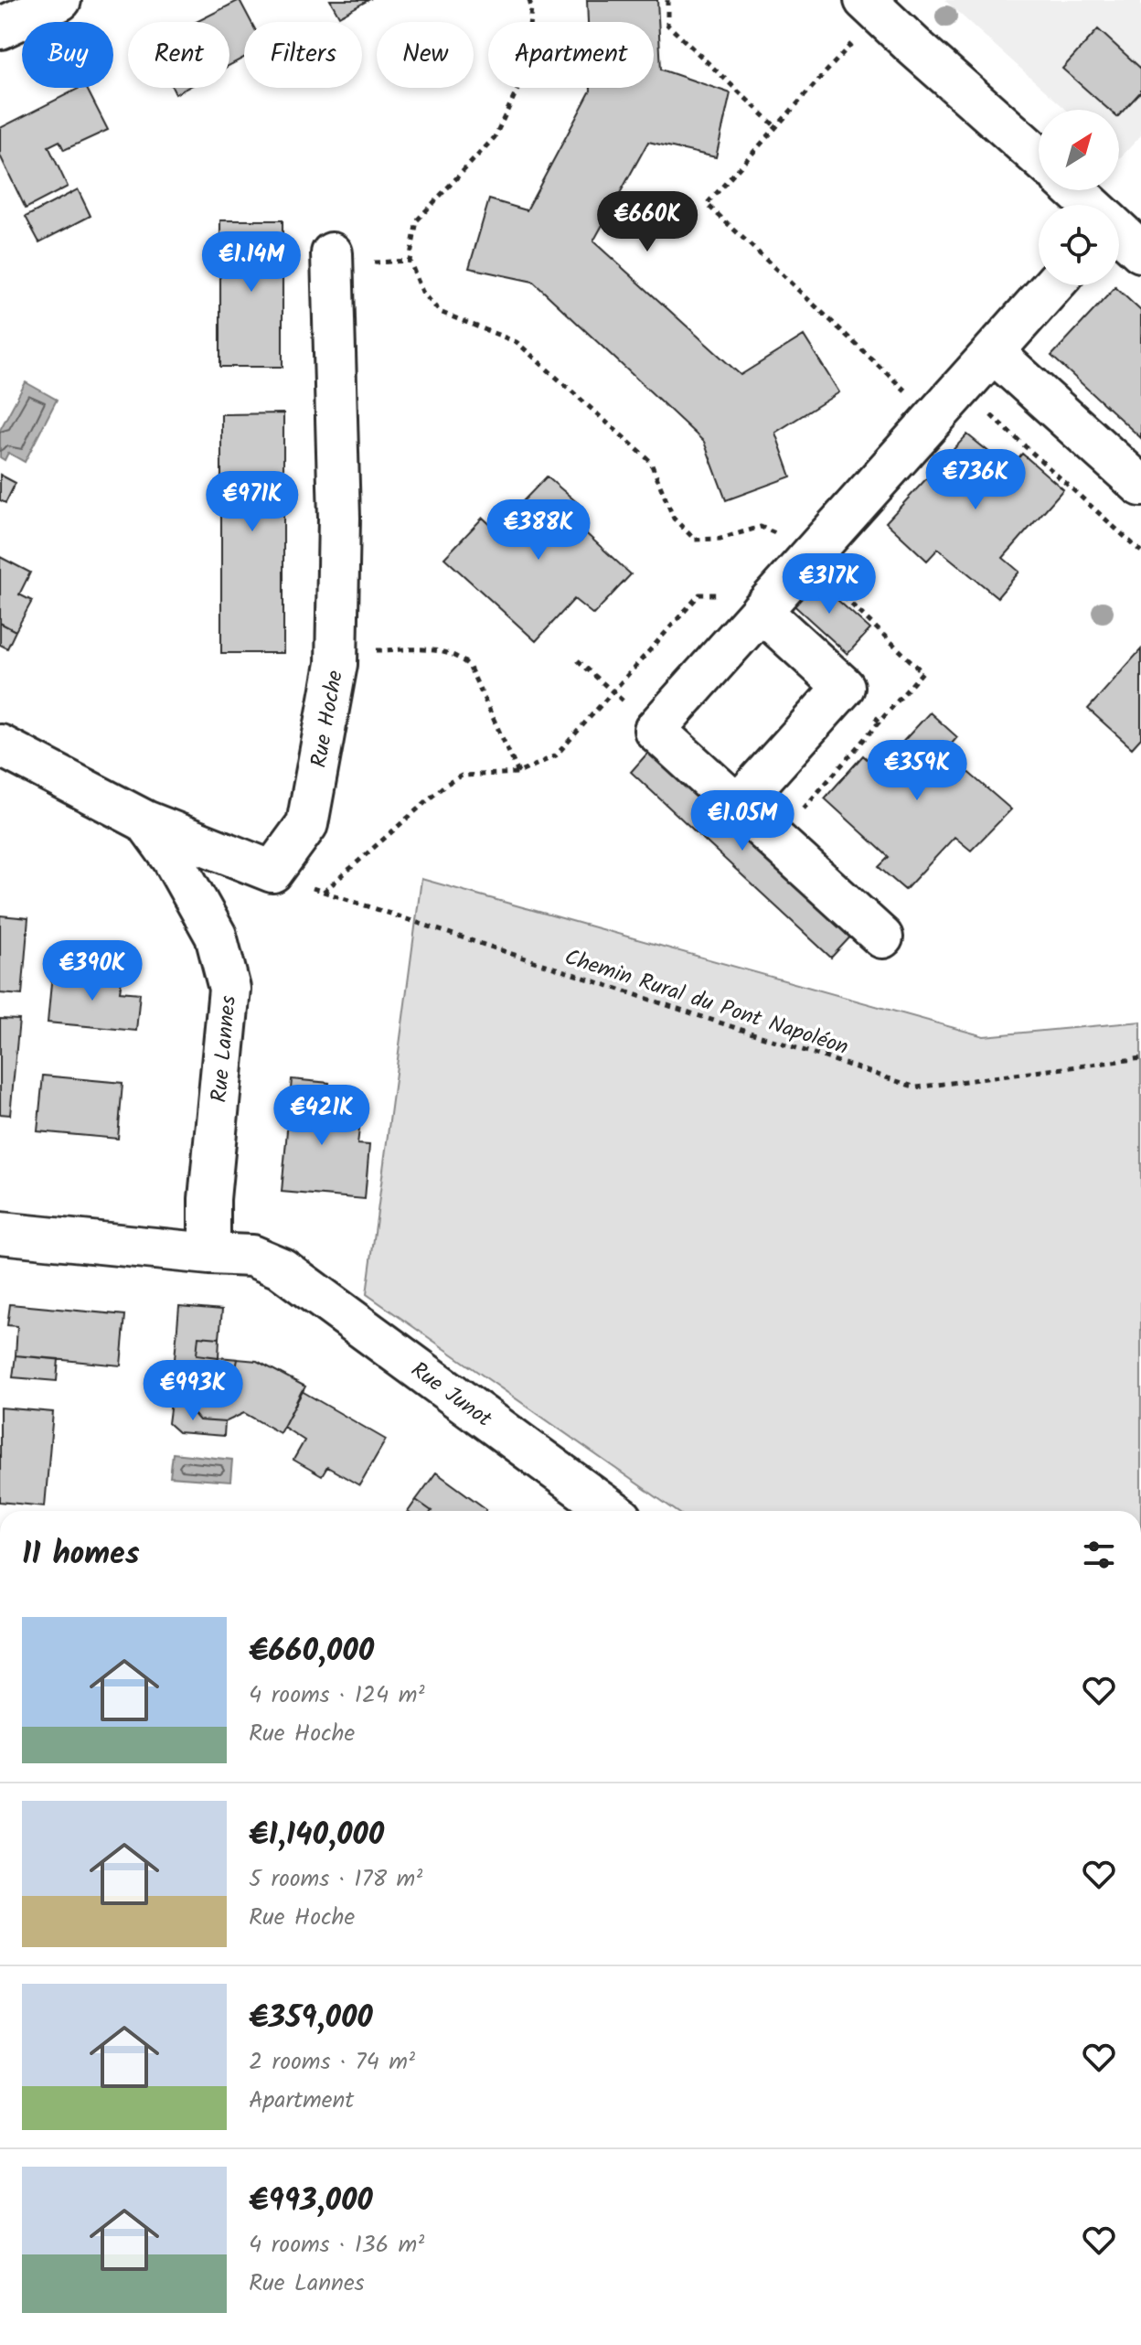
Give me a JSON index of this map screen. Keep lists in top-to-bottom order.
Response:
{
  "streets": {
    "street": ["Rue Hoche", "Rue Lannes", "Rue Junot"],
    "path": ["Chemin Rural du Pont Napoléon"]
  },
  "crossings": [
    ["Rue Hoche", "Chemin Rural du Pont Napoléon"],
    ["Rue Lannes", "Rue Junot"]
  ],
  "north": "top right",
  "page": {
    "chip": [
      "Buy",
      "Rent",
      "Filters",
      "New",
      "Apartment"
    ],
    "price": [
      "€660K",
      "€1.14M",
      "€736K",
      "€971K",
      "€388K",
      "€317K",
      "€359K",
      "€1.05M",
      "€390K",
      "€421K",
      "€993K"
    ],
    "heading": "11 homes",
    "list": [
      {
        "name": "€660,000",
        "note": "4 rooms · 124 m² · Rue Hoche"
      },
      {
        "name": "€1,140,000",
        "note": "5 rooms · 178 m² · Rue Hoche"
      },
      {
        "name": "€359,000",
        "note": "2 rooms · 74 m² · Apartment"
      },
      {
        "name": "€993,000",
        "note": "4 rooms · 136 m² · Rue Lannes"
      }
    ]
  }
}
